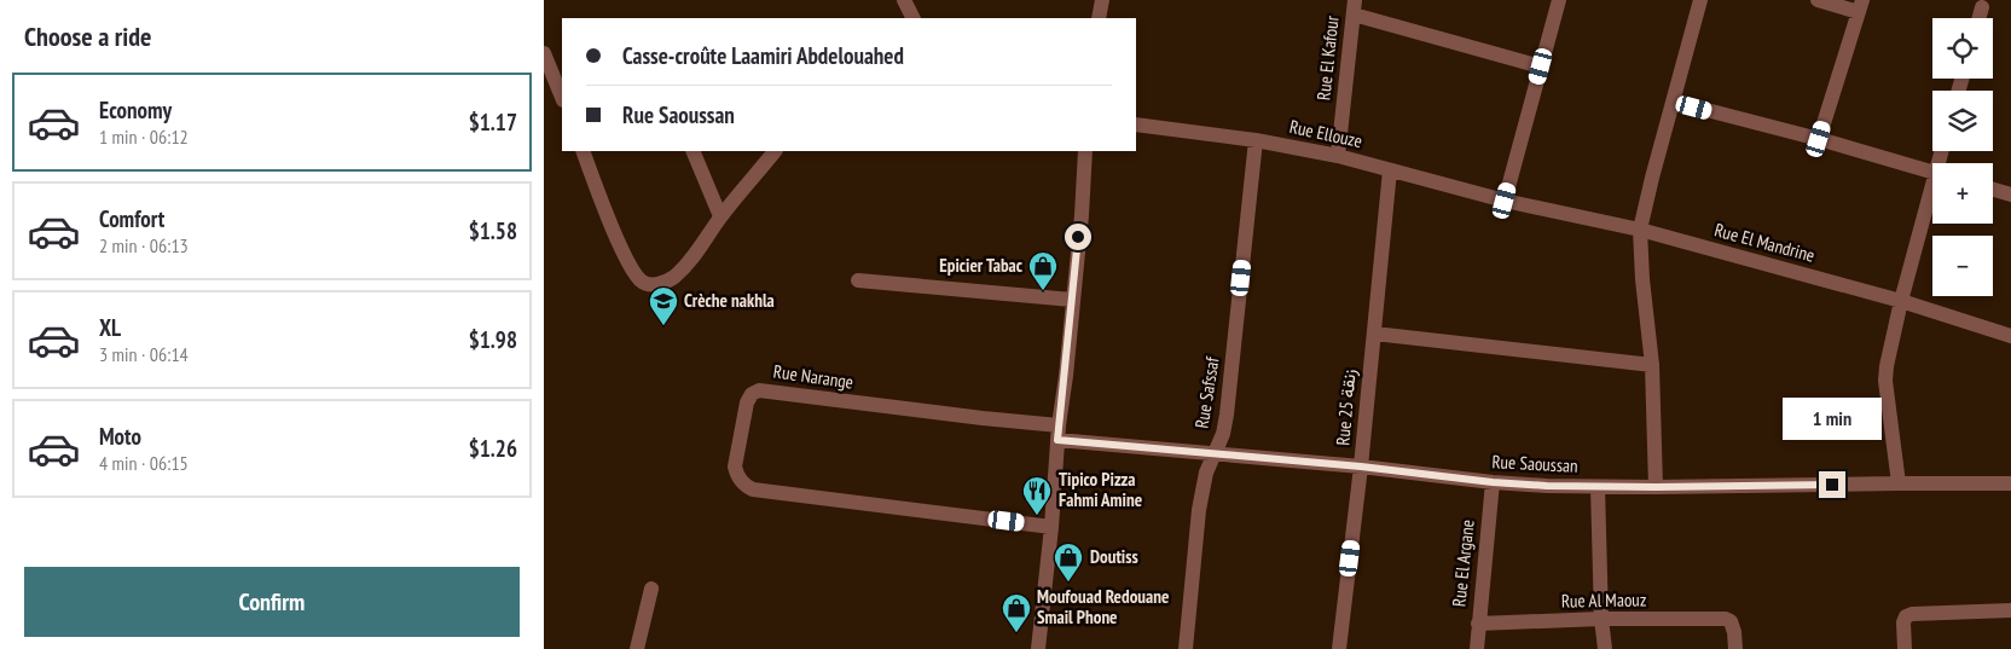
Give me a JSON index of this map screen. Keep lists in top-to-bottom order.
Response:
{
  "streets": {
    "street": [
      "Rue El Kafour",
      "Rue Ellouze",
      "Rue El Mandrine",
      "Rue Narange",
      "Rue Safssaf",
      "Rue 25 زنقة",
      "Rue Saoussan",
      "Rue El Argane",
      "Rue Al Maouz"
    ]
  },
  "crossings": [
    ["Rue El Kafour", "Rue Ellouze"],
    ["Rue Ellouze", "Rue El Mandrine"],
    ["Rue Ellouze", "Rue Safssaf"],
    ["Rue Ellouze", "Rue 25 زنقة"],
    ["Rue Narange", "Rue Saoussan"],
    ["Rue Safssaf", "Rue Saoussan"],
    ["Rue 25 زنقة", "Rue Saoussan"],
    ["Rue Saoussan", "Rue El Argane"],
    ["Rue El Argane", "Rue Al Maouz"]
  ],
  "places": {
    "shop": ["Epicier Tabac", "Doutiss", "Moufouad Redouane Smail Phone"],
    "school or university": ["Crèche nakhla"],
    "restaurant": ["Tipico Pizza Fahmi Amine"]
  },
  "page": {
    "heading": "Choose a ride",
    "map_buttons": ["+", "−"],
    "banner": ["Casse-croûte Laamiri Abdelouahed", "Rue Saoussan"],
    "list": [
      {
        "name": "Economy",
        "note": "1 min · 06:12",
        "value": "$1.17"
      },
      {
        "name": "Comfort",
        "note": "2 min · 06:13",
        "value": "$1.58"
      },
      {
        "name": "XL",
        "note": "3 min · 06:14",
        "value": "$1.98"
      },
      {
        "name": "Moto",
        "note": "4 min · 06:15",
        "value": "$1.26"
      }
    ],
    "bubble": "1 min",
    "buttons": "Confirm"
  }
}
